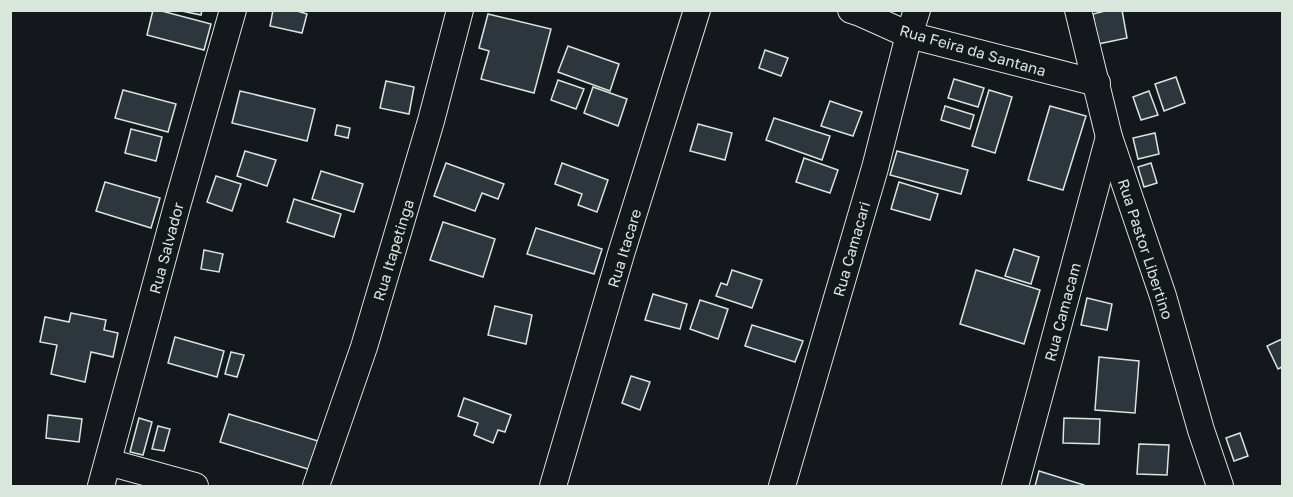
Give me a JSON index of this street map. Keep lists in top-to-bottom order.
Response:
{
  "streets": {
    "street": [
      "Rua Feira da Santana",
      "Rua Salvador",
      "Rua Itacare",
      "Rua Camacari",
      "Rua Pastor Libertino",
      "Rua Itapetinga",
      "Rua Camacam"
    ]
  },
  "crossings": [
    ["Rua Feira da Santana", "Rua Camacari"],
    ["Rua Feira da Santana", "Rua Pastor Libertino"],
    ["Rua Pastor Libertino", "Rua Camacam"]
  ]
}
